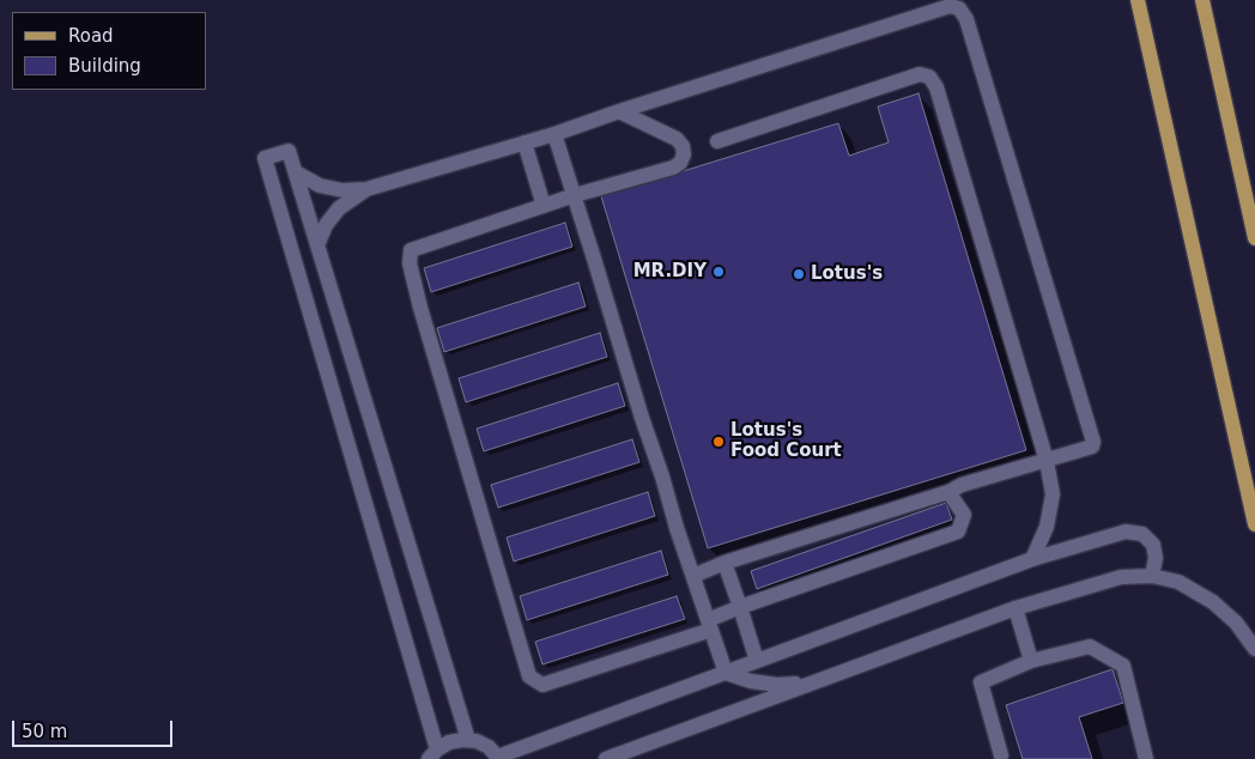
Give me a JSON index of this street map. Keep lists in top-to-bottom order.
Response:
{
  "places": ["MR.DIY", "Lotus's", "Lotus's Food Court"],
  "legend": ["Road", "Building"],
  "scale_bar": "50 m"
}
